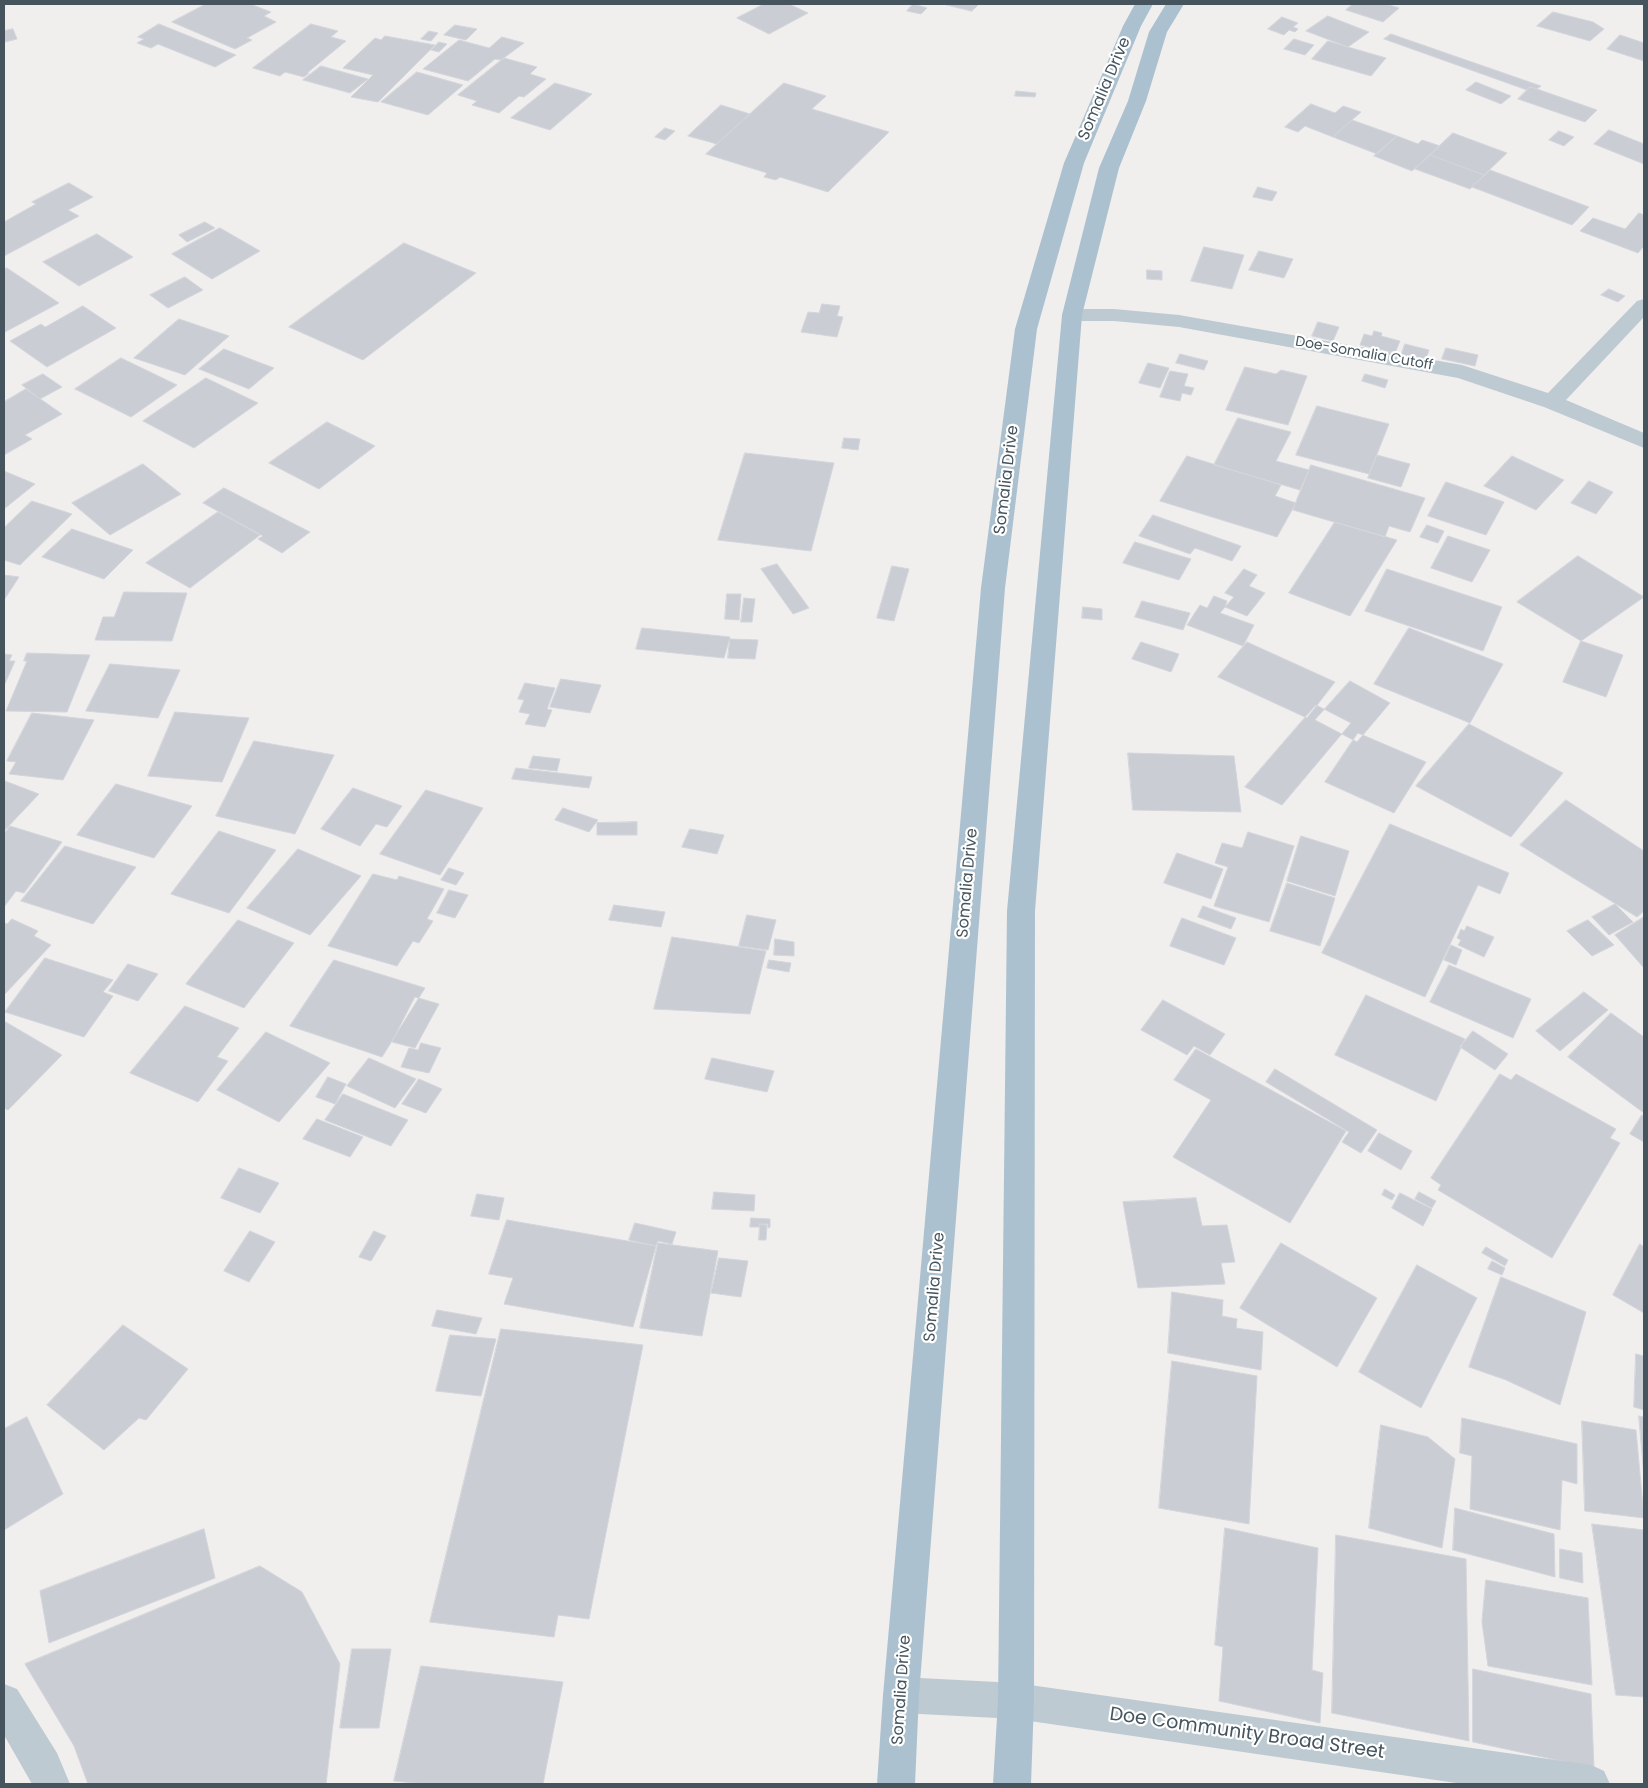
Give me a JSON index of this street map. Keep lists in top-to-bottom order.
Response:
{
  "streets": {
    "main road": ["Somalia Drive"],
    "street": ["Doe-Somalia Cutoff", "Doe Community Broad Street"]
  },
  "crossings": [
    ["Somalia Drive", "Doe-Somalia Cutoff"],
    ["Somalia Drive", "Doe Community Broad Street"]
  ]
}
